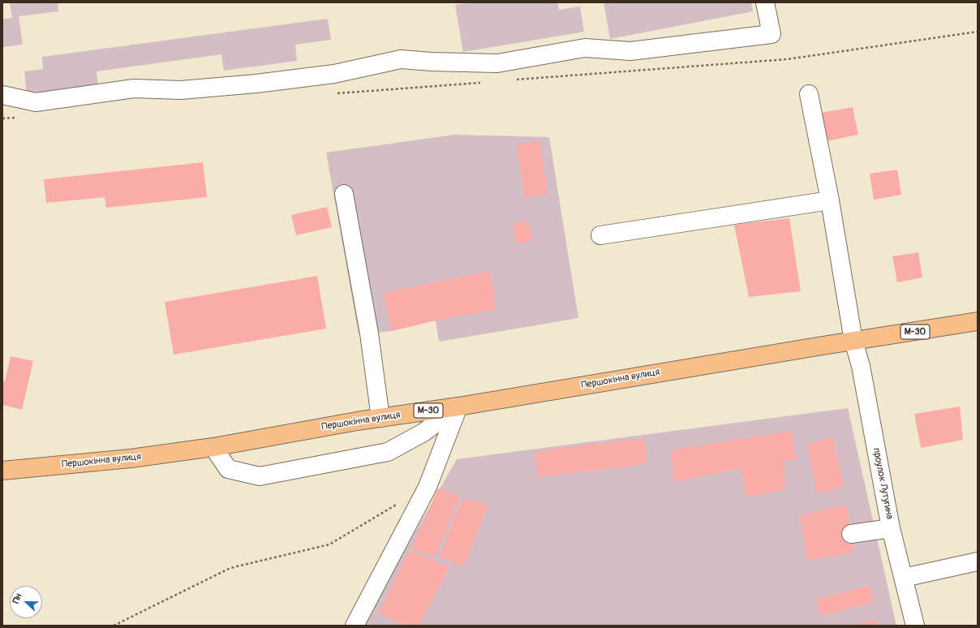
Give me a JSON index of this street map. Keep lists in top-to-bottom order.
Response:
{
  "streets": {
    "highway": ["М-30", "Першокінна вулиця"],
    "street": ["проулок Лутугина"]
  },
  "crossings": [
    ["М-30", "Першокінна вулиця"],
    ["М-30", "проулок Лутугина"],
    ["Першокінна вулиця", "проулок Лутугина"]
  ],
  "north": "left"
}
